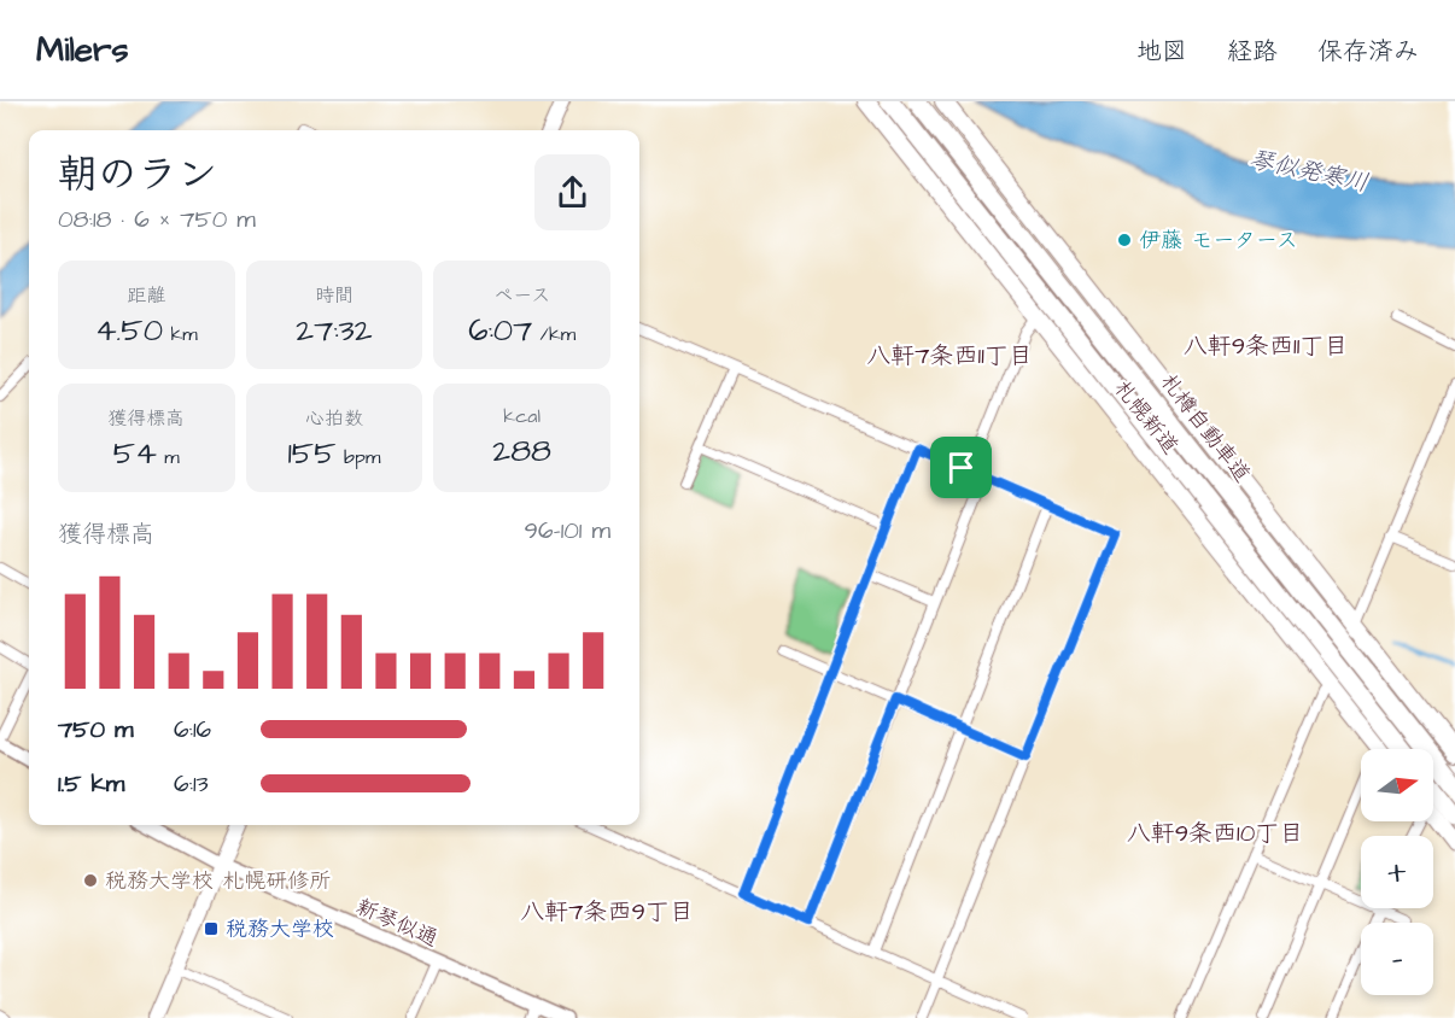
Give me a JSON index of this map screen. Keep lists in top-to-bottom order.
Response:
{
  "streets": {
    "highway": ["札幌新道", "札樽自動車道"],
    "street": ["新琴似通"]
  },
  "districts": [
    "八軒9条西11丁目",
    "八軒7条西11丁目",
    "八軒9条西10丁目",
    "八軒7条西9丁目"
  ],
  "water": ["琴似発寒川"],
  "places": {
    "other": ["伊藤 モータース", "税務大学校 札幌研修所"],
    "transit": ["税務大学校"]
  },
  "north": "right",
  "page": {
    "header": "Milers",
    "nav": ["地図", "経路", "保存済み"],
    "heading": ["朝のラン", "08:18 · 6 × 750 m"],
    "stats": [
      ["距離", "4.50 km"],
      ["時間", "27:32"],
      ["ペース", "6:07 /km"],
      ["獲得標高", "54 m"],
      ["心拍数", "155 bpm"],
      ["kcal", "288"]
    ],
    "chart": ["獲得標高", "96–101 m"],
    "list": [
      {
        "name": "750 m",
        "note": "6:16"
      },
      {
        "name": "1.5 km",
        "note": "6:13"
      }
    ],
    "map_buttons": ["+", "−"]
  }
}
